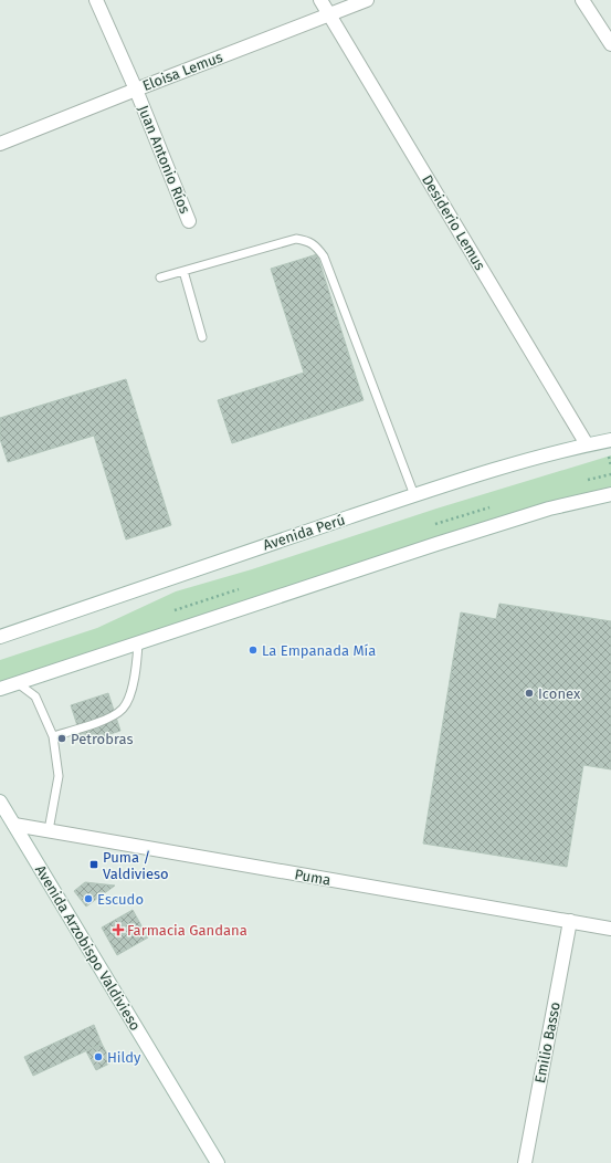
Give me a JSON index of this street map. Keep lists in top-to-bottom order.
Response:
{
  "streets": {
    "street": [
      "Eloisa Lemus",
      "Juan Antonio Ríos",
      "Desiderio Lemus",
      "Avenida Perú",
      "Puma",
      "Avenida Arzobispo Valdivieso",
      "Emilio Basso"
    ]
  },
  "crossings": [
    ["Eloisa Lemus", "Juan Antonio Ríos"],
    ["Eloisa Lemus", "Desiderio Lemus"],
    ["Desiderio Lemus", "Avenida Perú"],
    ["Puma", "Avenida Arzobispo Valdivieso"],
    ["Puma", "Emilio Basso"]
  ],
  "places": {
    "other": [
      "La Empanada Mía",
      "Iconex",
      "Petrobras",
      "Escudo",
      "Hildy"
    ],
    "transit": ["Puma / Valdivieso"],
    "health": ["Farmacia Gandana"]
  }
}
